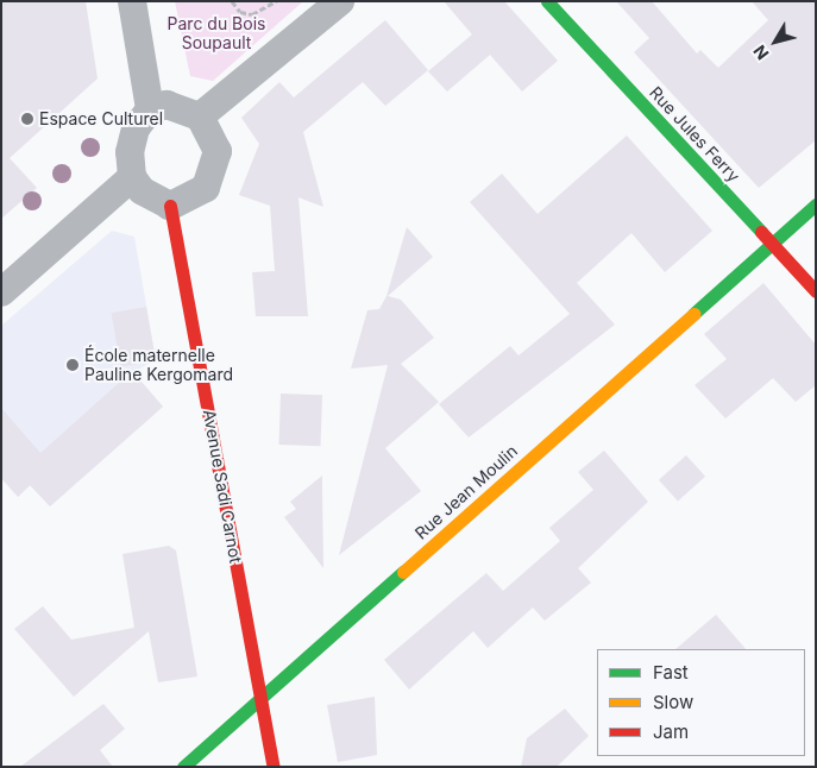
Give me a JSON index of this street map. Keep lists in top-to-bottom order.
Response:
{
  "streets": {
    "street": ["Rue Jules Ferry", "Avenue Sadi Carnot", "Rue Jean Moulin"]
  },
  "crossings": [
    ["Rue Jules Ferry", "Rue Jean Moulin"],
    ["Avenue Sadi Carnot", "Rue Jean Moulin"]
  ],
  "parks": ["Parc du Bois Soupault"],
  "places": ["Espace Culturel", "École maternelle Pauline Kergomard"],
  "legend": ["Fast", "Slow", "Jam"],
  "north": "bottom left"
}
